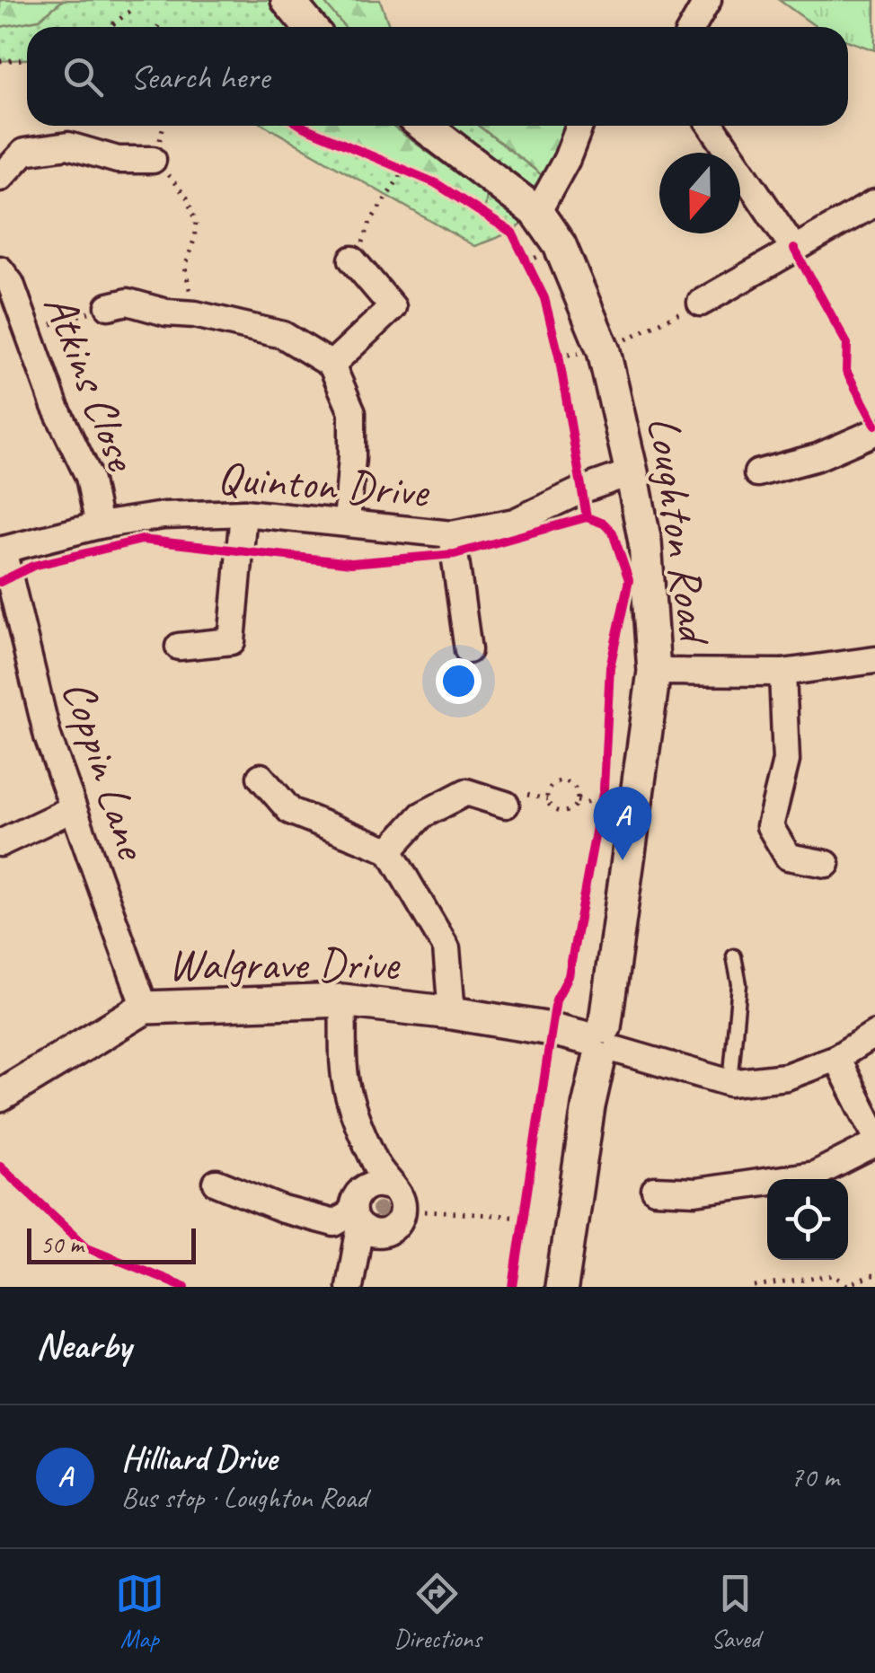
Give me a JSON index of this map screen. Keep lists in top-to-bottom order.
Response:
{
  "streets": {
    "street": [
      "Atkins Close",
      "Quinton Drive",
      "Loughton Road",
      "Coppin Lane",
      "Walgrave Drive"
    ]
  },
  "crossings": [
    ["Atkins Close", "Quinton Drive"],
    ["Quinton Drive", "Loughton Road"],
    ["Quinton Drive", "Coppin Lane"],
    ["Loughton Road", "Walgrave Drive"],
    ["Coppin Lane", "Walgrave Drive"]
  ],
  "scale_bar": "50 m",
  "north": "bottom",
  "page": {
    "search": "Search here",
    "pins": "A",
    "scale": "50 m",
    "heading": "Nearby",
    "list": [
      {
        "mark": "A",
        "name": "Hilliard Drive",
        "note": "Bus stop · Loughton Road",
        "value": "70 m"
      }
    ],
    "nav": ["Map", "Directions", "Saved"]
  }
}
